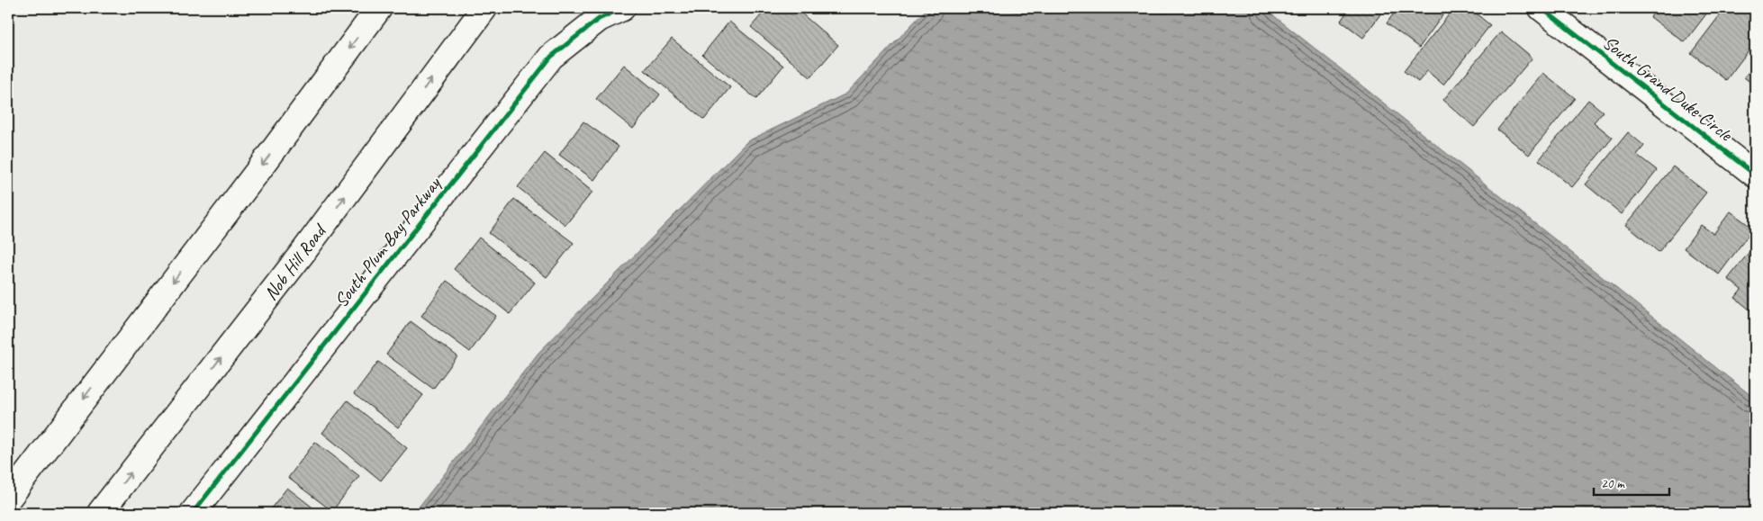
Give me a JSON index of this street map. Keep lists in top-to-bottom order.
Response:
{
  "streets": {
    "main road": ["South Grand Duke Circle", "South Plum Bay Parkway", "Nob Hill Road"]
  },
  "scale_bar": "20 m"
}
